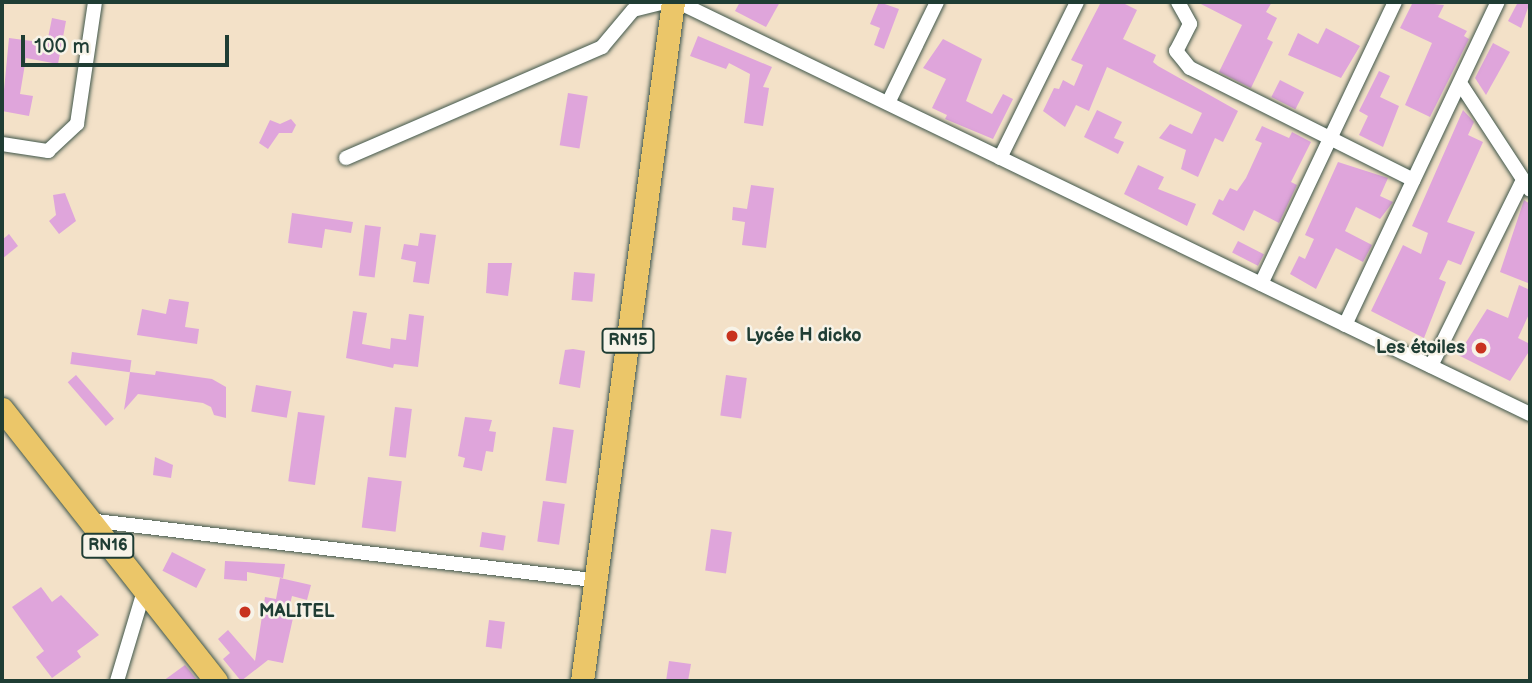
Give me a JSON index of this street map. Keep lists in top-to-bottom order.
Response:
{
  "streets": {
    "main road": ["RN15", "RN16"]
  },
  "places": ["Lycée H dicko", "Les étoiles", "MALITEL"],
  "scale_bar": "100 m"
}
